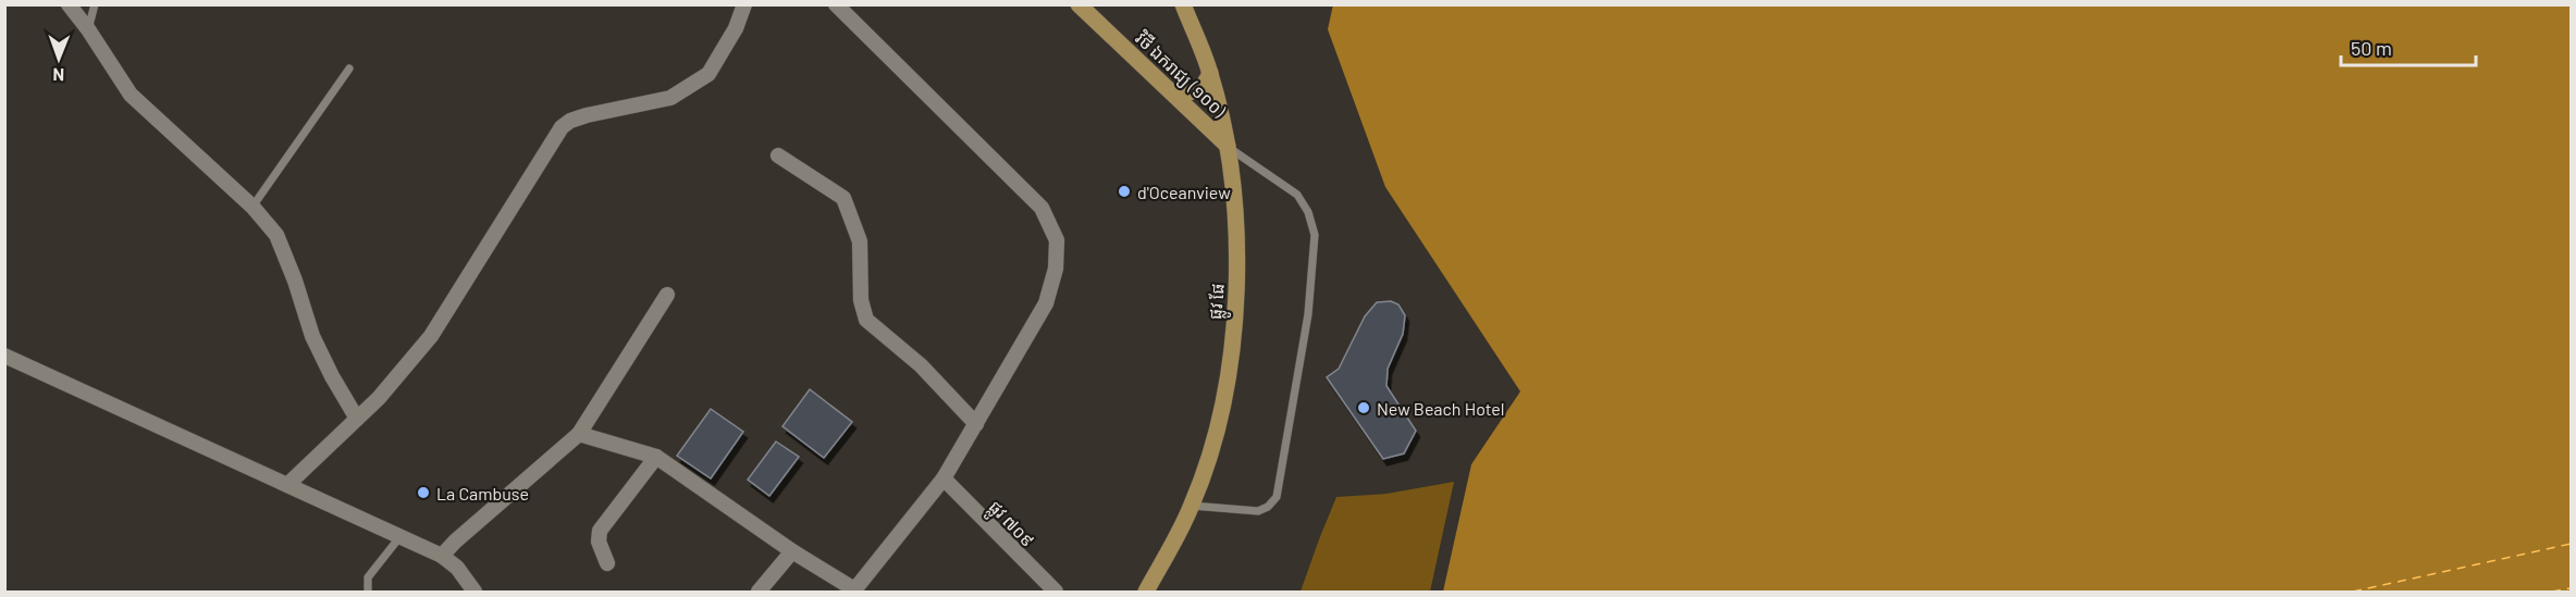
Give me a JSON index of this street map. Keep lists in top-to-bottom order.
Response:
{
  "streets": {
    "street": ["វិថី ឯករាជ្យ (១០០)", "ផ្លូវ ផែ", "ផ្លូវ ៧០៩"]
  },
  "crossings": [
    ["វិថី ឯករាជ្យ (១០០)", "ផ្លូវ ផែ"]
  ],
  "places": ["d'Oceanview", "New Beach Hotel", "La Cambuse"],
  "scale_bar": "50 m",
  "north": "bottom"
}
